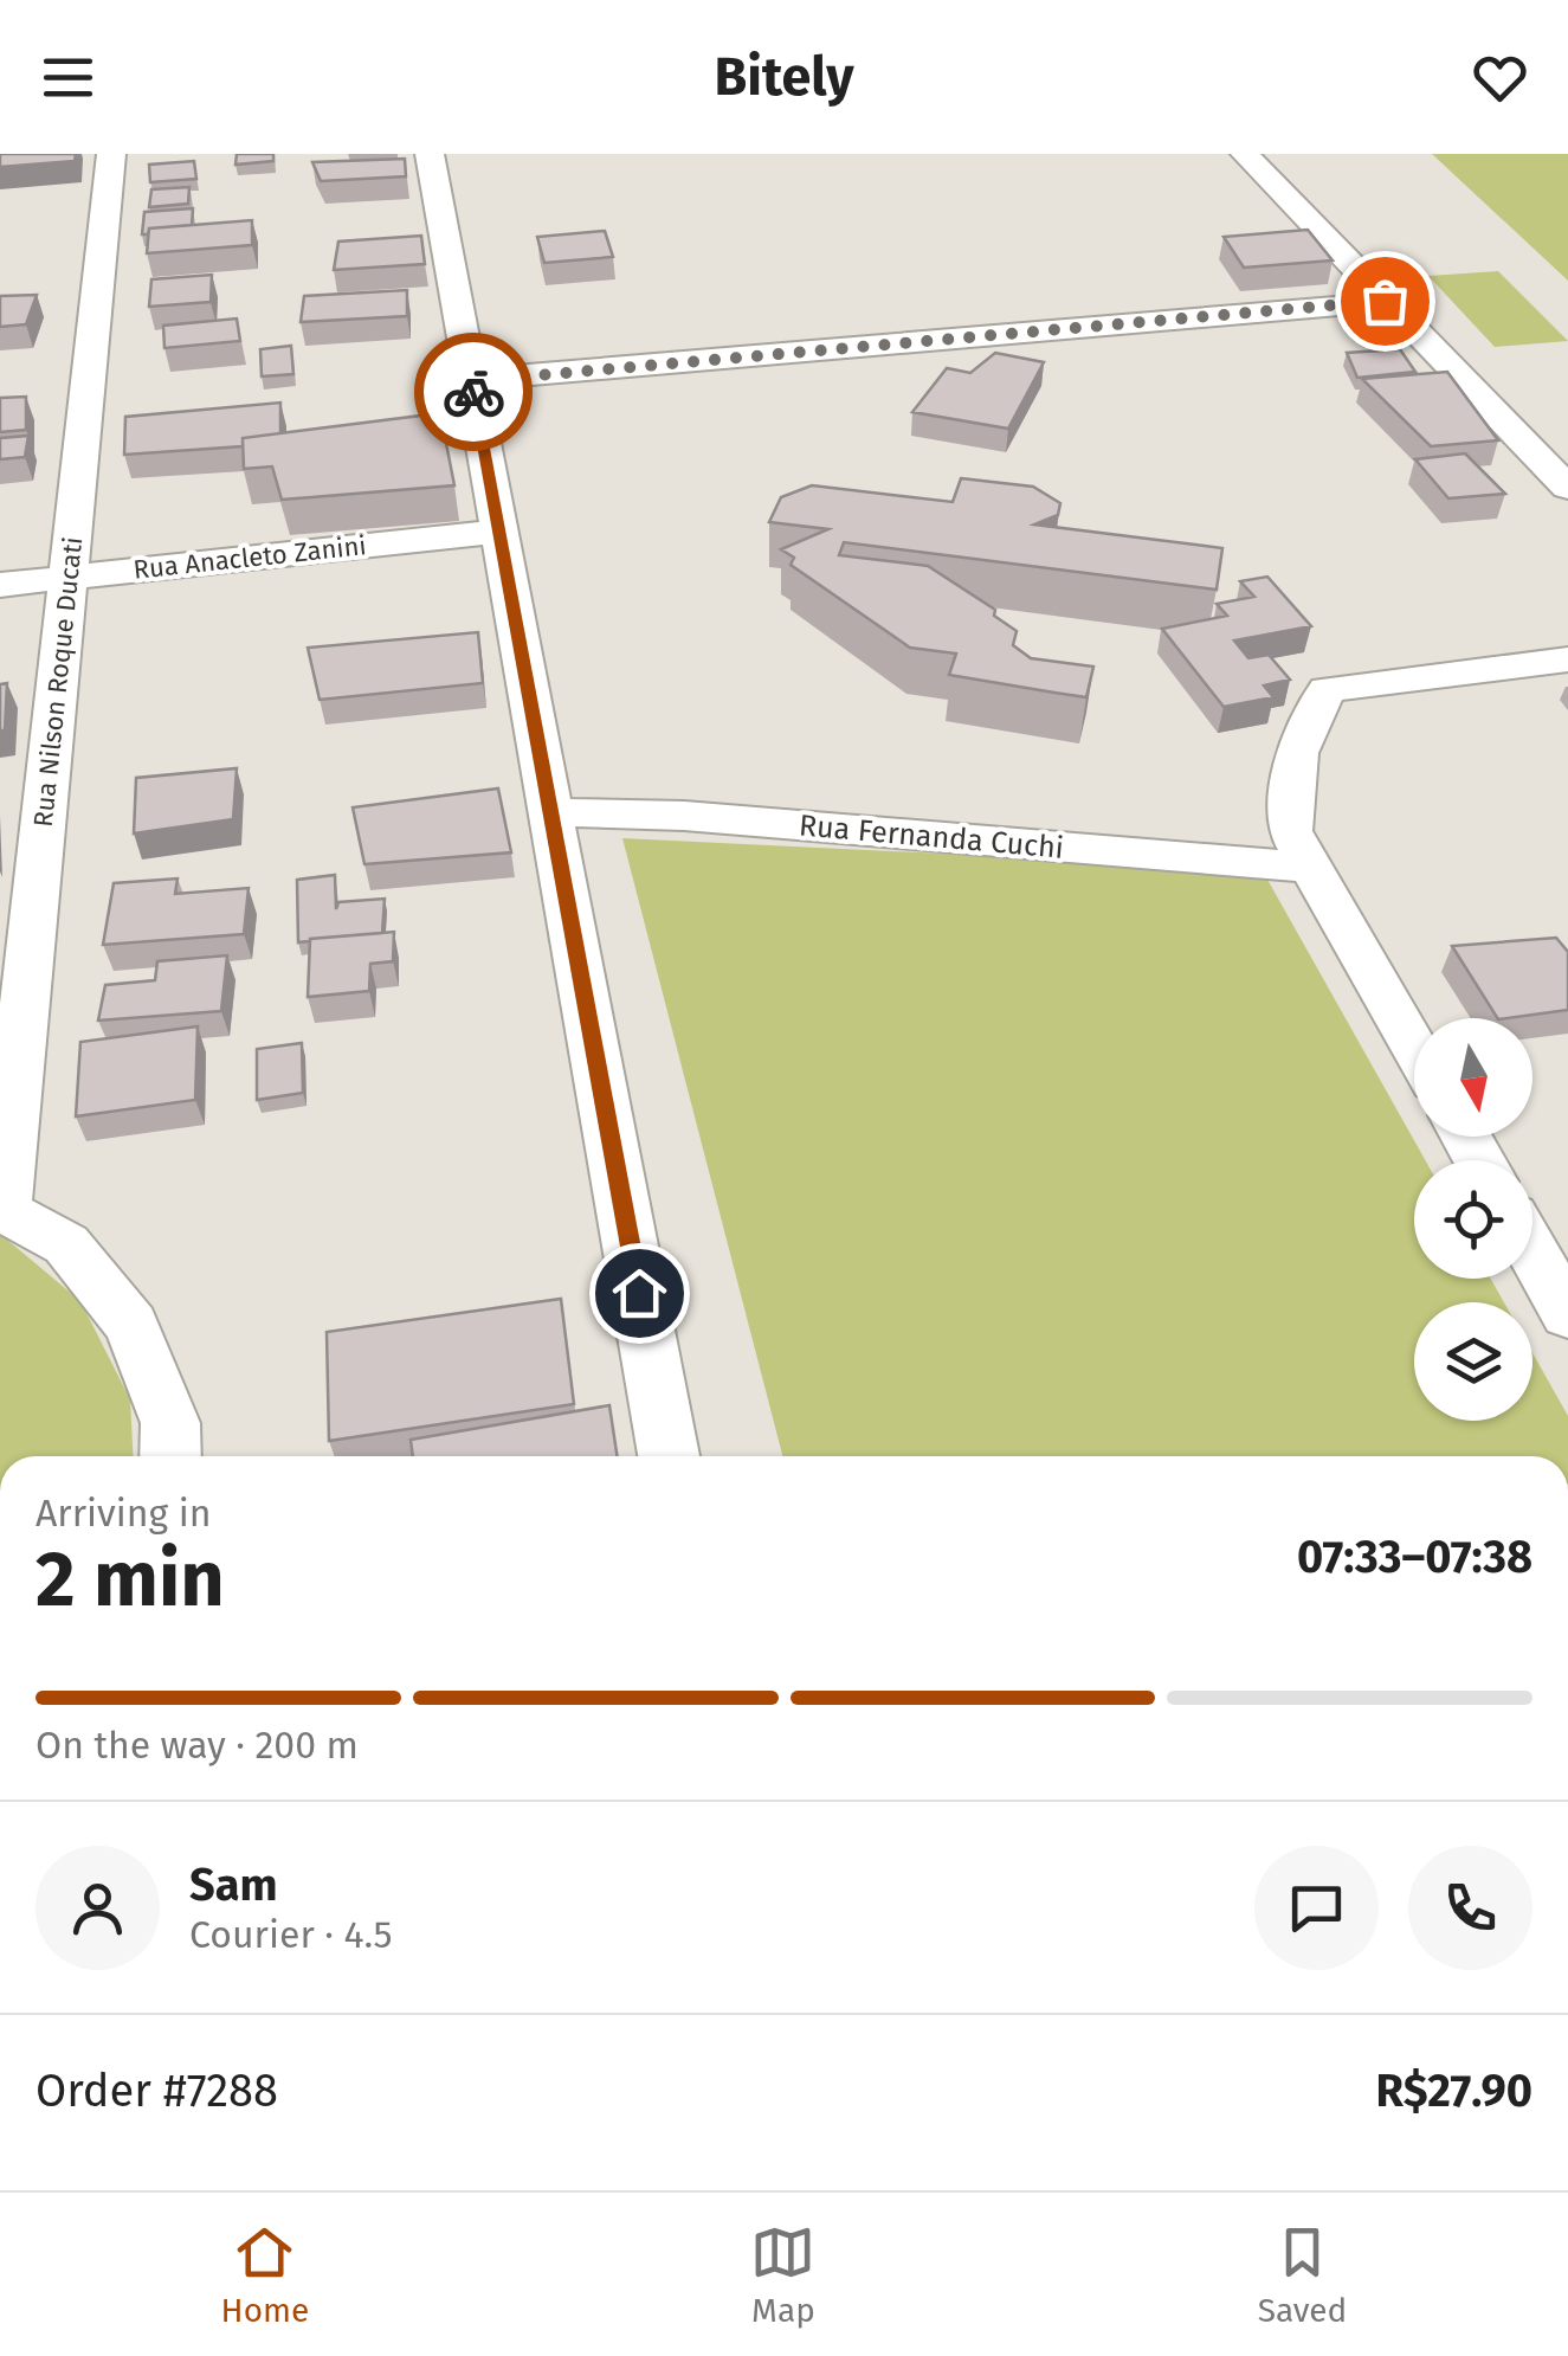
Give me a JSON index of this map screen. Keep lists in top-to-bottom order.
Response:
{
  "streets": {
    "street": ["Rua Anacleto Zanini", "Rua Nilson Roque Ducati", "Rua Fernanda Cuchi"]
  },
  "crossings": [
    ["Rua Anacleto Zanini", "Rua Nilson Roque Ducati"]
  ],
  "north": "bottom",
  "page": {
    "header": "Bitely",
    "heading": ["2 min", "Arriving in", "07:33–07:38"],
    "panel": [
      "Sam",
      "Courier · 4.5",
      "Order #7288",
      "R$27.90"
    ],
    "bar": "On the way · 200 m",
    "tabs": ["Home", "Map", "Saved"]
  }
}
